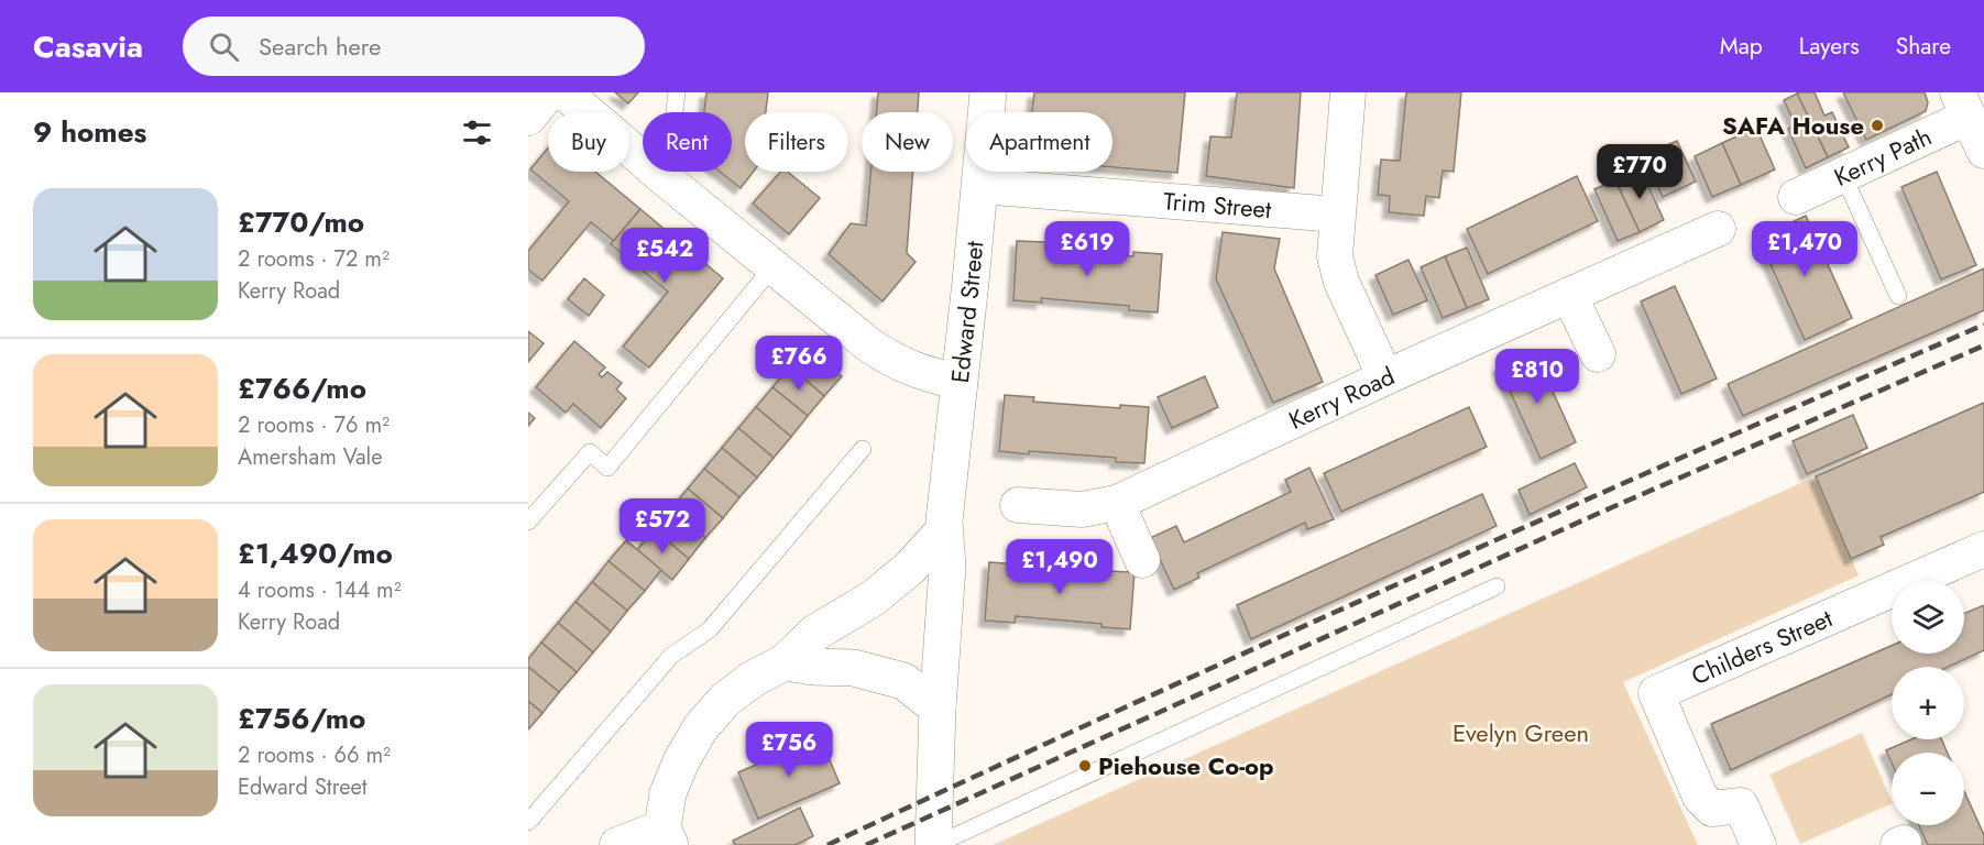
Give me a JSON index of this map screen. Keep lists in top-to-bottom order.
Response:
{
  "streets": {
    "street": [
      "Kerry Path",
      "Trim Street",
      "Edward Street",
      "Kerry Road",
      "Childers Street"
    ]
  },
  "crossings": [
    ["Trim Street", "Edward Street"]
  ],
  "parks": ["Evelyn Green"],
  "places": ["SAFA House", "Piehouse Co-op"],
  "page": {
    "header": "Casavia",
    "search": "Search here",
    "nav": ["Map", "Layers", "Share"],
    "heading": "9 homes",
    "chip": [
      "Buy",
      "Rent",
      "Filters",
      "New",
      "Apartment"
    ],
    "price": [
      "£770",
      "£619",
      "£1,470",
      "£542",
      "£766",
      "£810",
      "£572",
      "£1,490",
      "£756"
    ],
    "list": [
      {
        "name": "£770/mo",
        "note": "2 rooms · 72 m² · Kerry Road"
      },
      {
        "name": "£766/mo",
        "note": "2 rooms · 76 m² · Amersham Vale"
      },
      {
        "name": "£1,490/mo",
        "note": "4 rooms · 144 m² · Kerry Road"
      },
      {
        "name": "£756/mo",
        "note": "2 rooms · 66 m² · Edward Street"
      }
    ],
    "map_buttons": ["+", "−"]
  }
}
